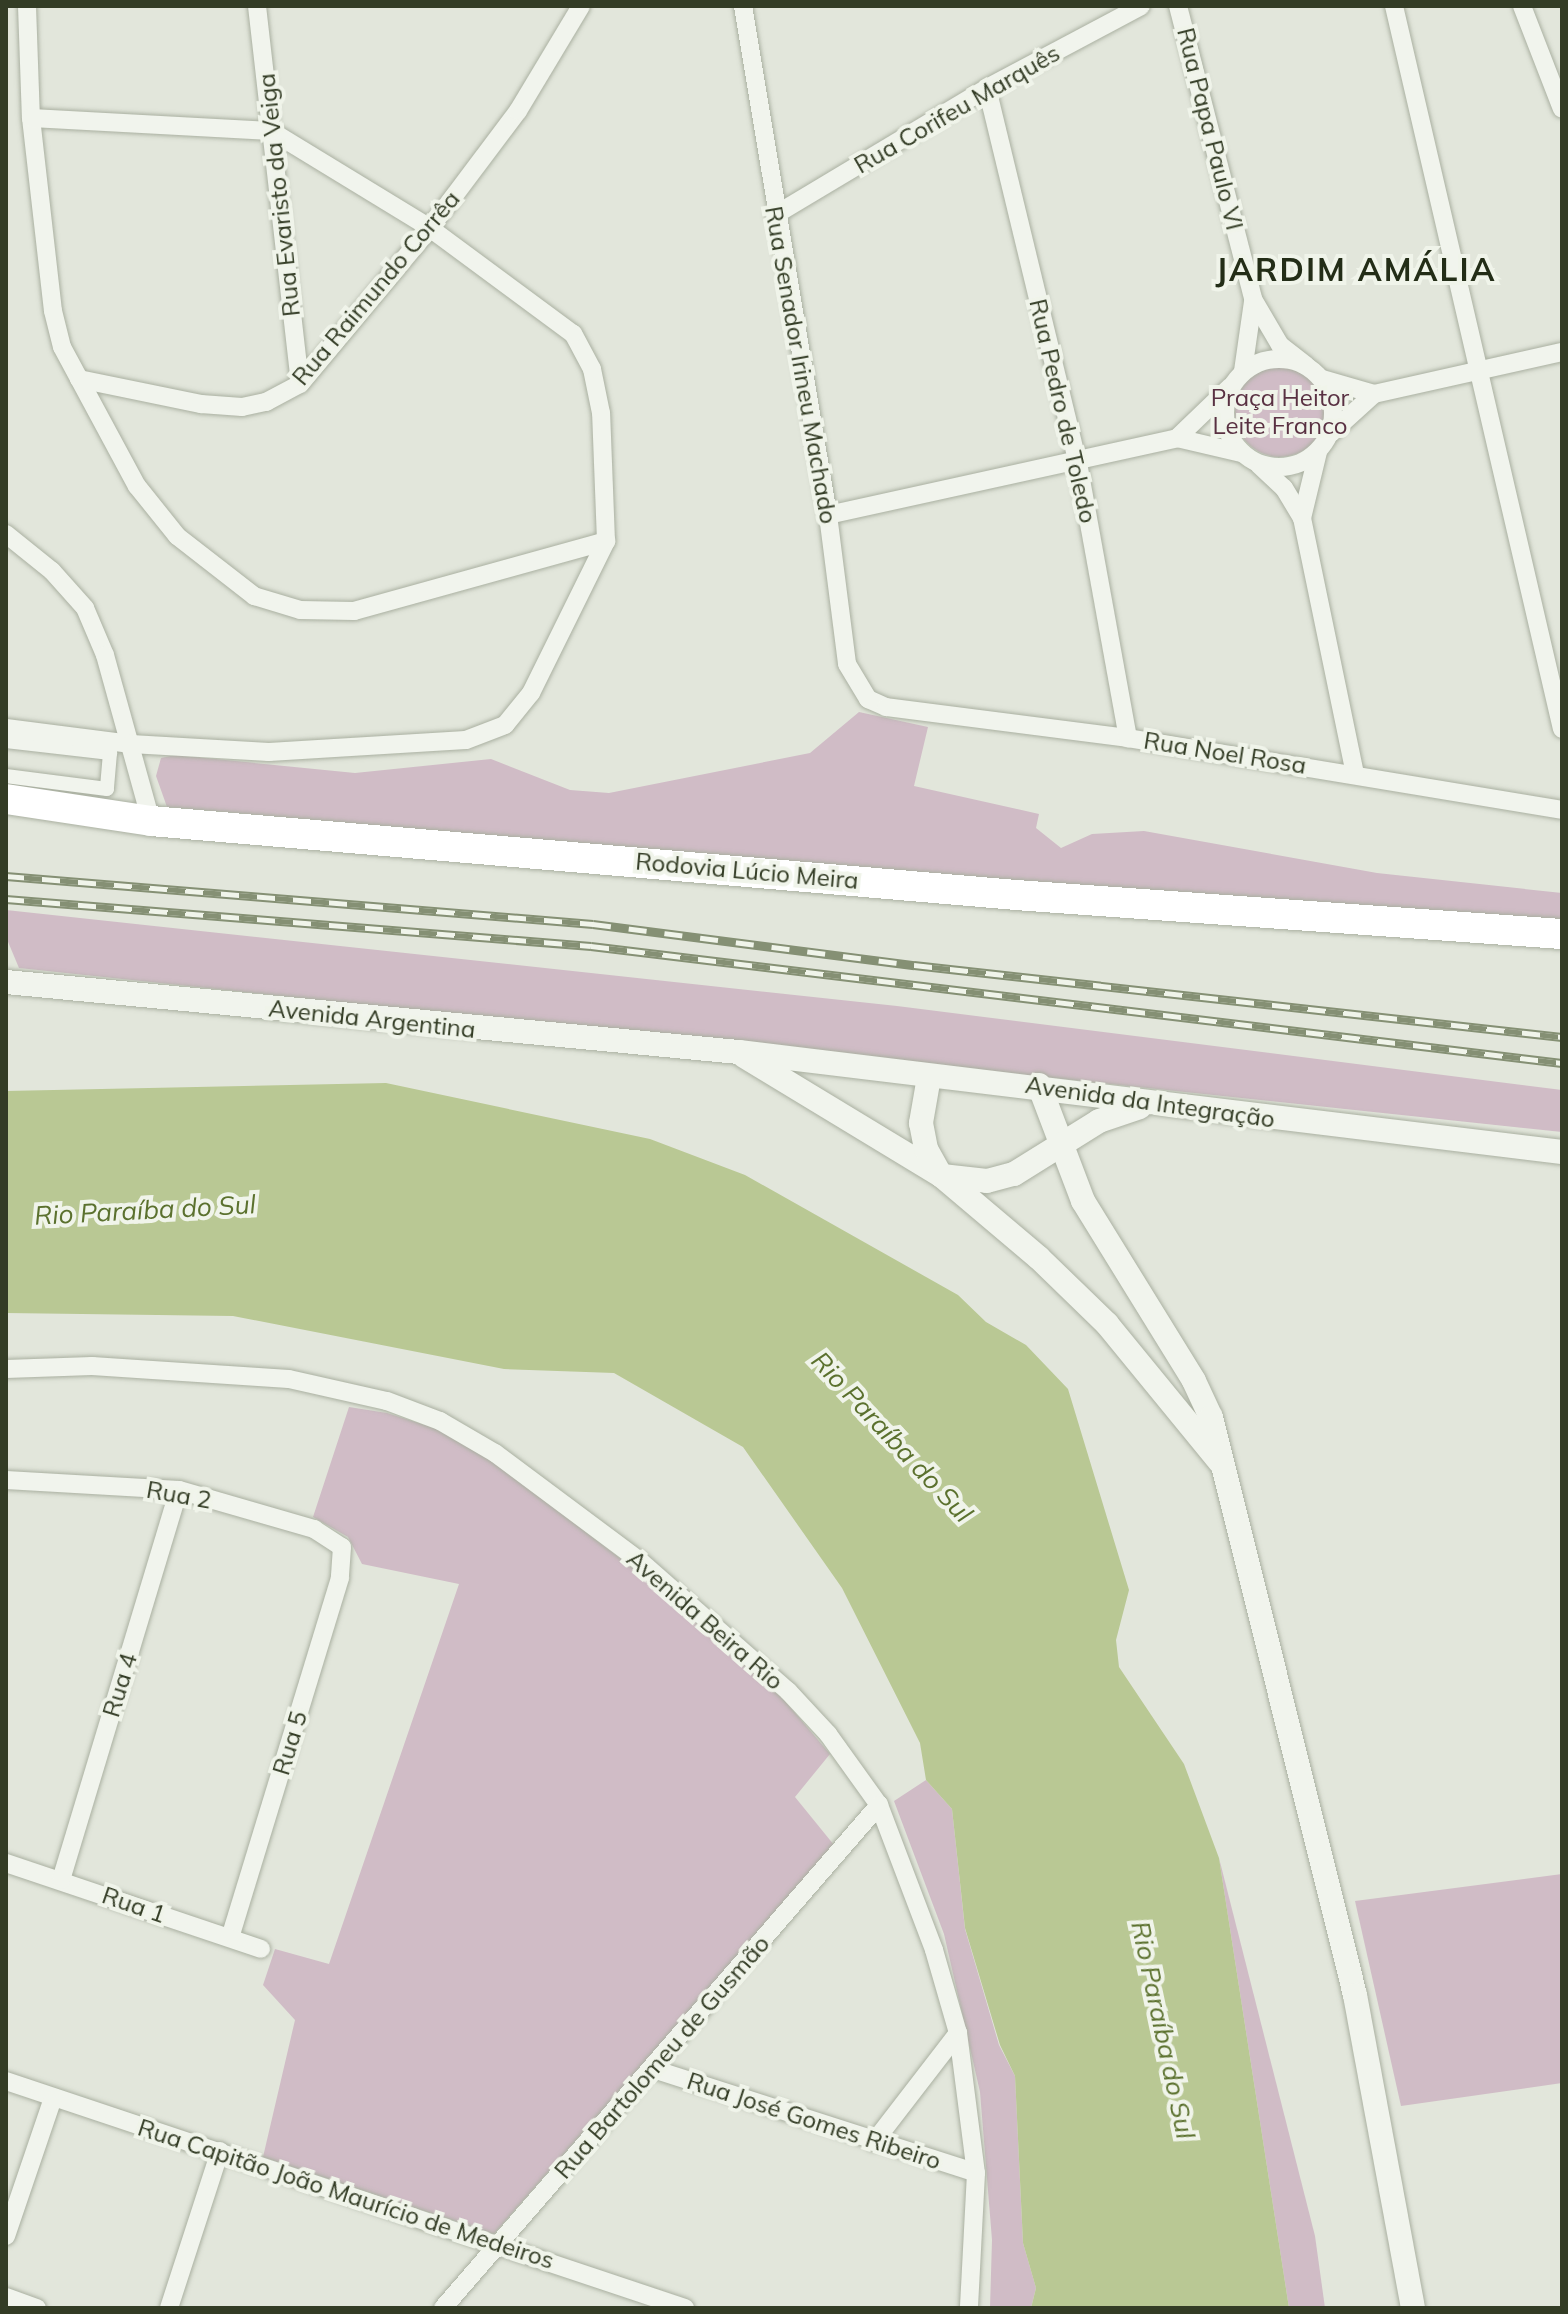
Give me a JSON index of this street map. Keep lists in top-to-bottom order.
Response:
{
  "streets": {
    "main road": ["Rodovia Lúcio Meira"],
    "street": [
      "Rua Corifeu Marquês",
      "Rua Papa Paulo VI",
      "Rua Evaristo da Veiga",
      "Rua Raimundo Corrêa",
      "Rua Senador Irineu Machado",
      "Rua Pedro de Toledo",
      "Rua Noel Rosa",
      "Avenida Argentina",
      "Avenida da Integração",
      "Rua 2",
      "Avenida Beira Rio",
      "Rua 4",
      "Rua 5",
      "Rua 1",
      "Rua Bartolomeu de Gusmão",
      "Rua José Gomes Ribeiro",
      "Rua Capitão João Maurício de Medeiros"
    ]
  },
  "crossings": [
    ["Rua Corifeu Marquês", "Rua Senador Irineu Machado"],
    ["Rua Corifeu Marquês", "Rua Pedro de Toledo"],
    ["Rua Evaristo da Veiga", "Rua Raimundo Corrêa"],
    ["Rua Senador Irineu Machado", "Rua Noel Rosa"],
    ["Rua Pedro de Toledo", "Rua Noel Rosa"],
    ["Avenida Argentina", "Avenida da Integração"],
    ["Rua 2", "Rua 4"],
    ["Rua 2", "Rua 5"],
    ["Avenida Beira Rio", "Rua Bartolomeu de Gusmão"],
    ["Avenida Beira Rio", "Rua José Gomes Ribeiro"],
    ["Rua 4", "Rua 1"],
    ["Rua 5", "Rua 1"],
    ["Rua Bartolomeu de Gusmão", "Rua José Gomes Ribeiro"],
    ["Rua Bartolomeu de Gusmão", "Rua Capitão João Maurício de Medeiros"]
  ],
  "districts": ["JARDIM AMÁLIA"],
  "water": ["Rio Paraíba do Sul"],
  "parks": ["Praça Heitor Leite Franco"]
}
